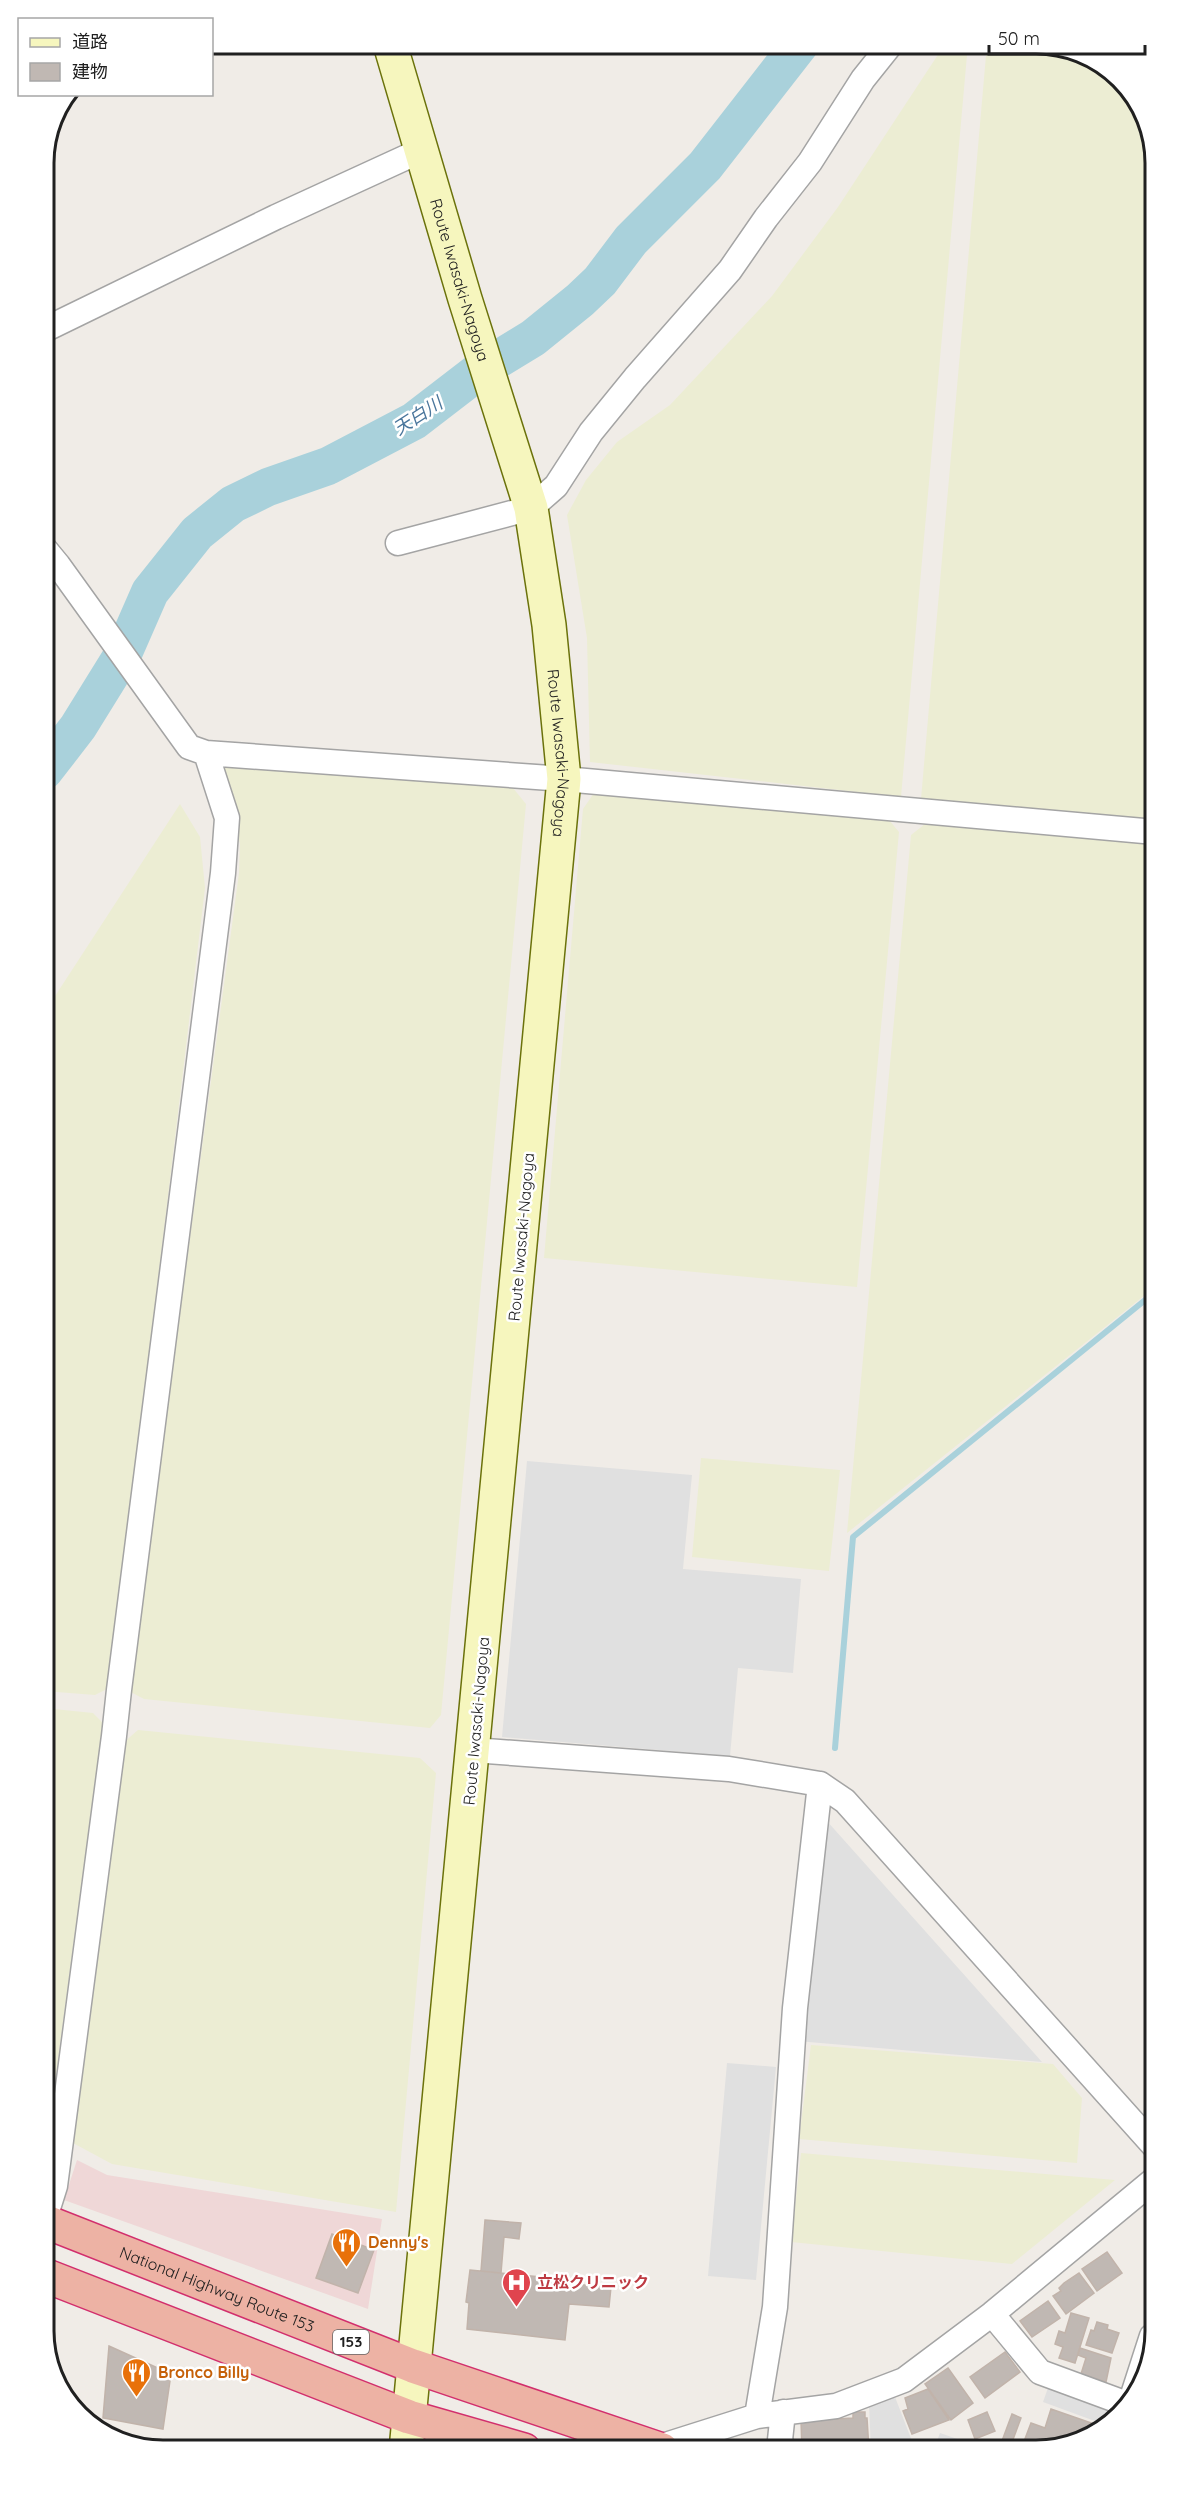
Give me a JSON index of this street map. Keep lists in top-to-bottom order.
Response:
{
  "streets": {
    "highway": ["National Highway Route 153", "153"],
    "main road": ["Route Iwasaki-Nagoya"]
  },
  "crossings": [
    ["Route Iwasaki-Nagoya", "National Highway Route 153"]
  ],
  "water": ["天白川"],
  "places": {
    "restaurant": ["Denny's", "Bronco Billy"],
    "hospital": ["立松クリニック"]
  },
  "legend": ["道路", "建物"],
  "scale_bar": "50 m"
}
